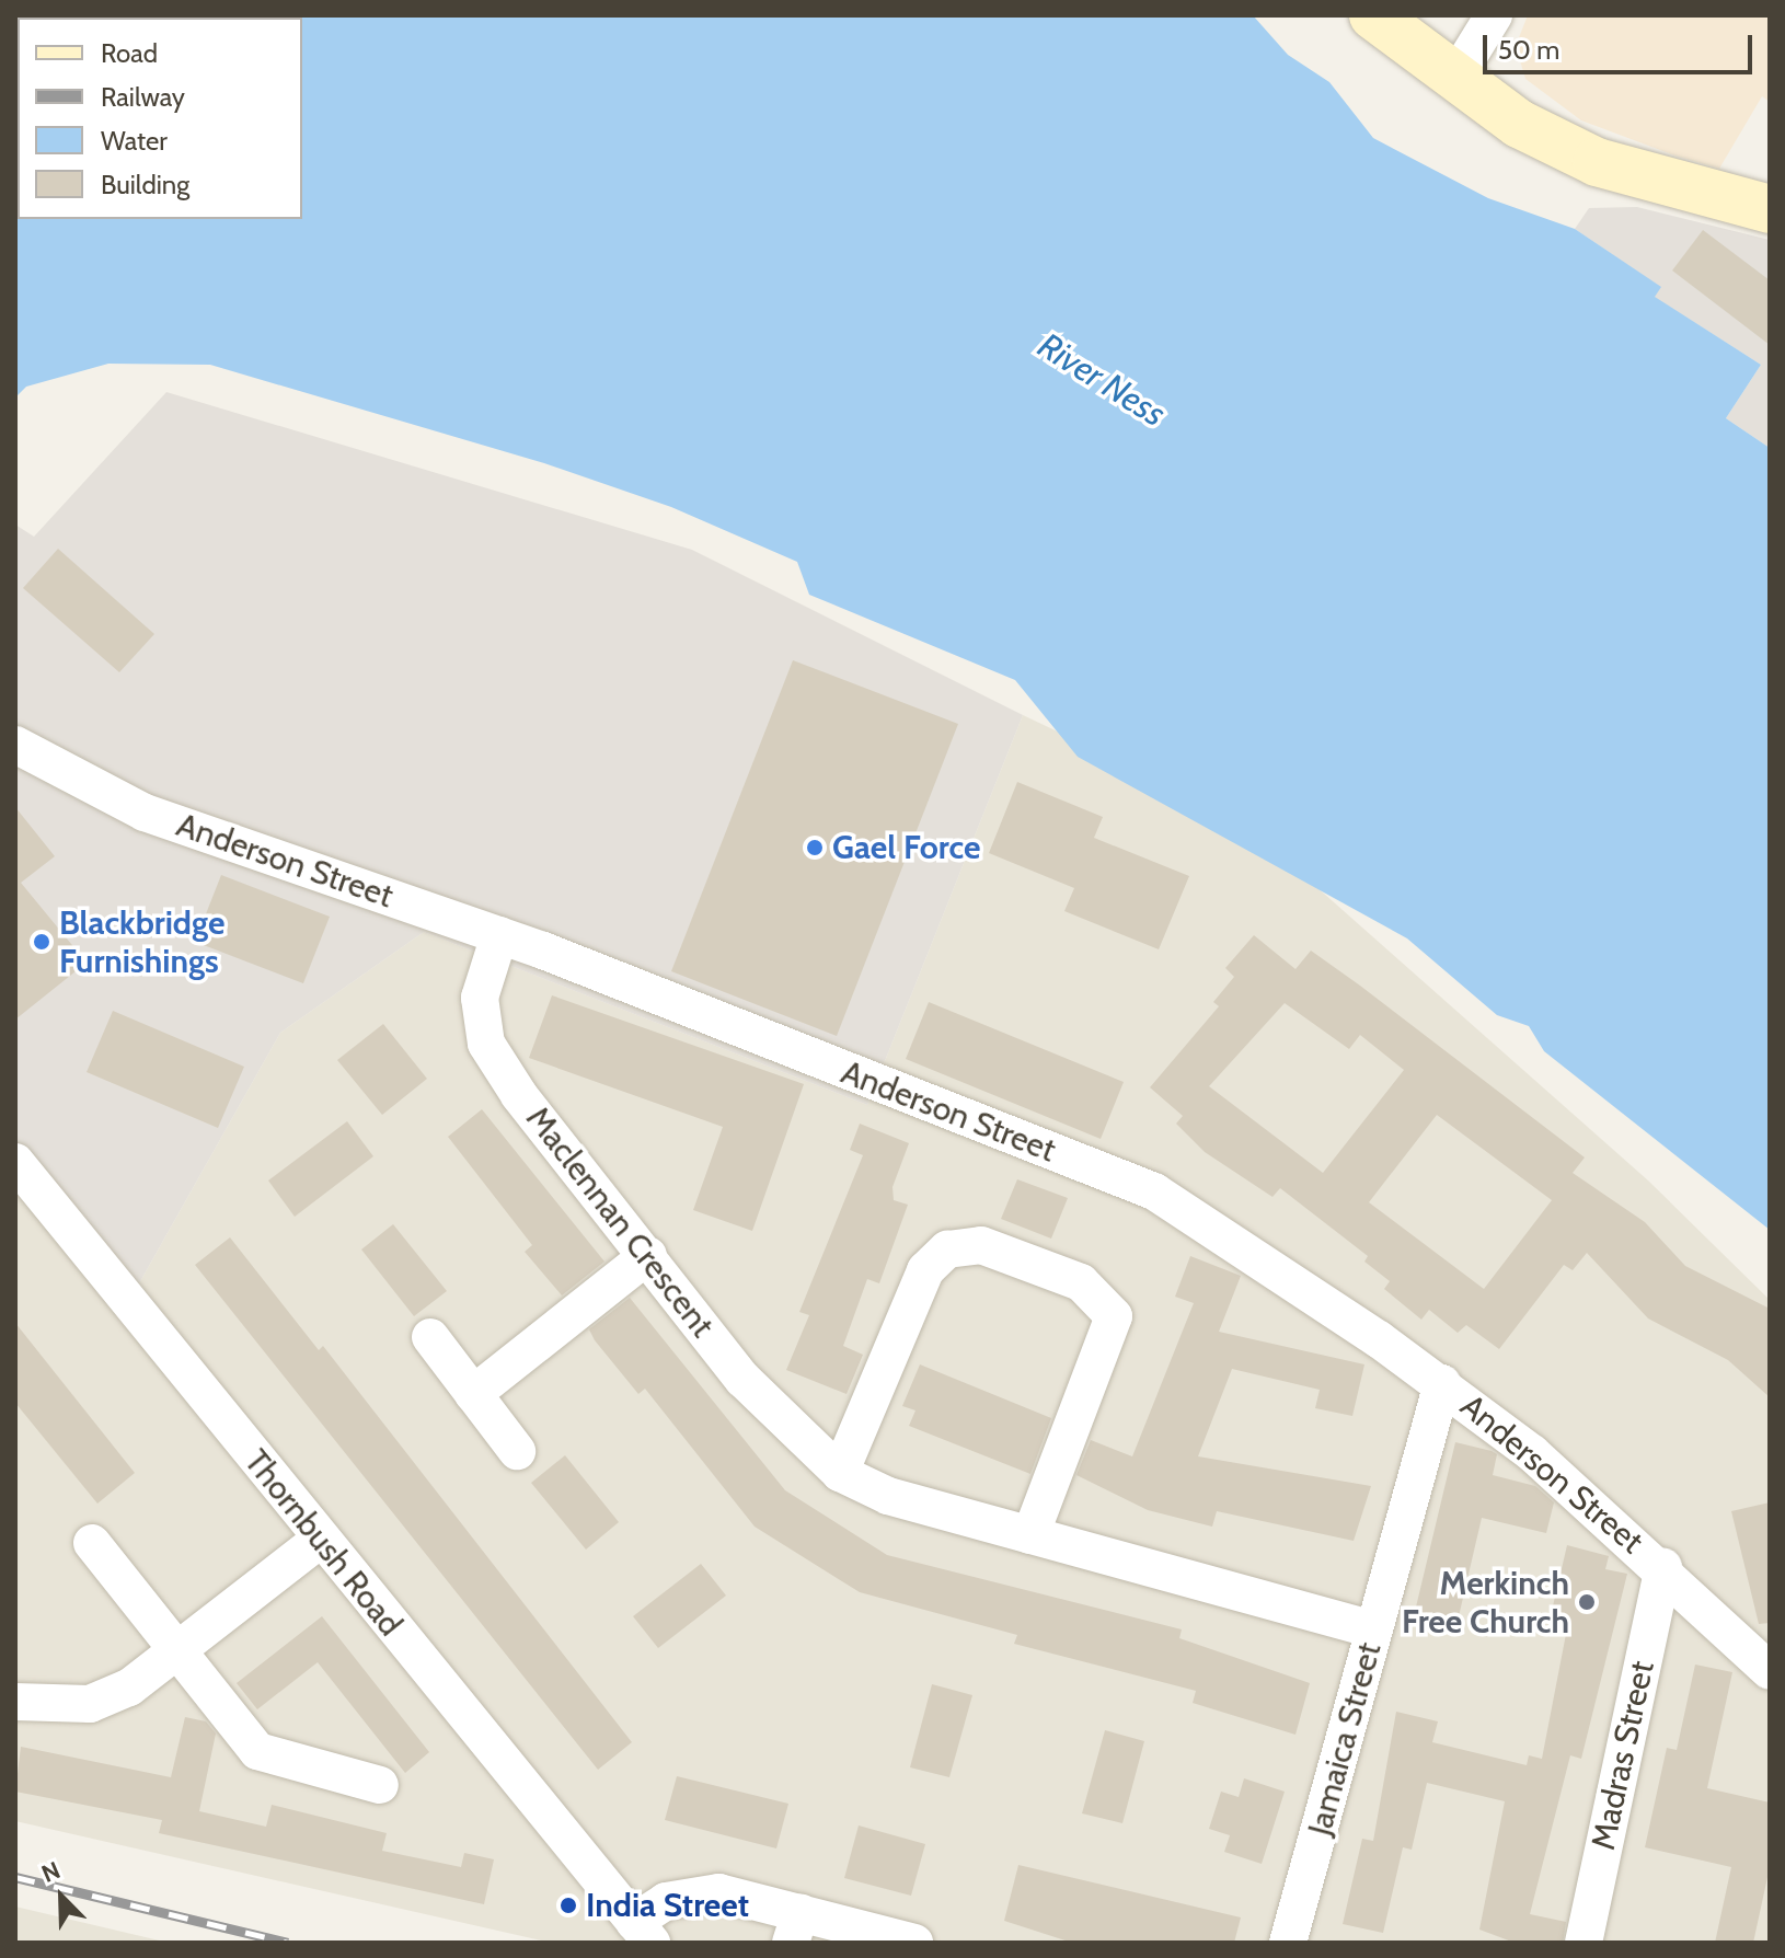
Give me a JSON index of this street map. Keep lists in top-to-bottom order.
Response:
{
  "streets": {
    "street": [
      "Anderson Street",
      "Maclennan Crescent",
      "Thornbush Road",
      "Jamaica Street",
      "Madras Street"
    ]
  },
  "crossings": [
    ["Anderson Street", "Maclennan Crescent"],
    ["Anderson Street", "Jamaica Street"],
    ["Anderson Street", "Madras Street"],
    ["Maclennan Crescent", "Jamaica Street"]
  ],
  "water": ["River Ness"],
  "places": [
    "Gael Force",
    "Blackbridge Furnishings",
    "Merkinch Free Church",
    "India Street"
  ],
  "legend": [
    "Road",
    "Railway",
    "Water",
    "Building"
  ],
  "scale_bar": "50 m",
  "north": "top left"
}
